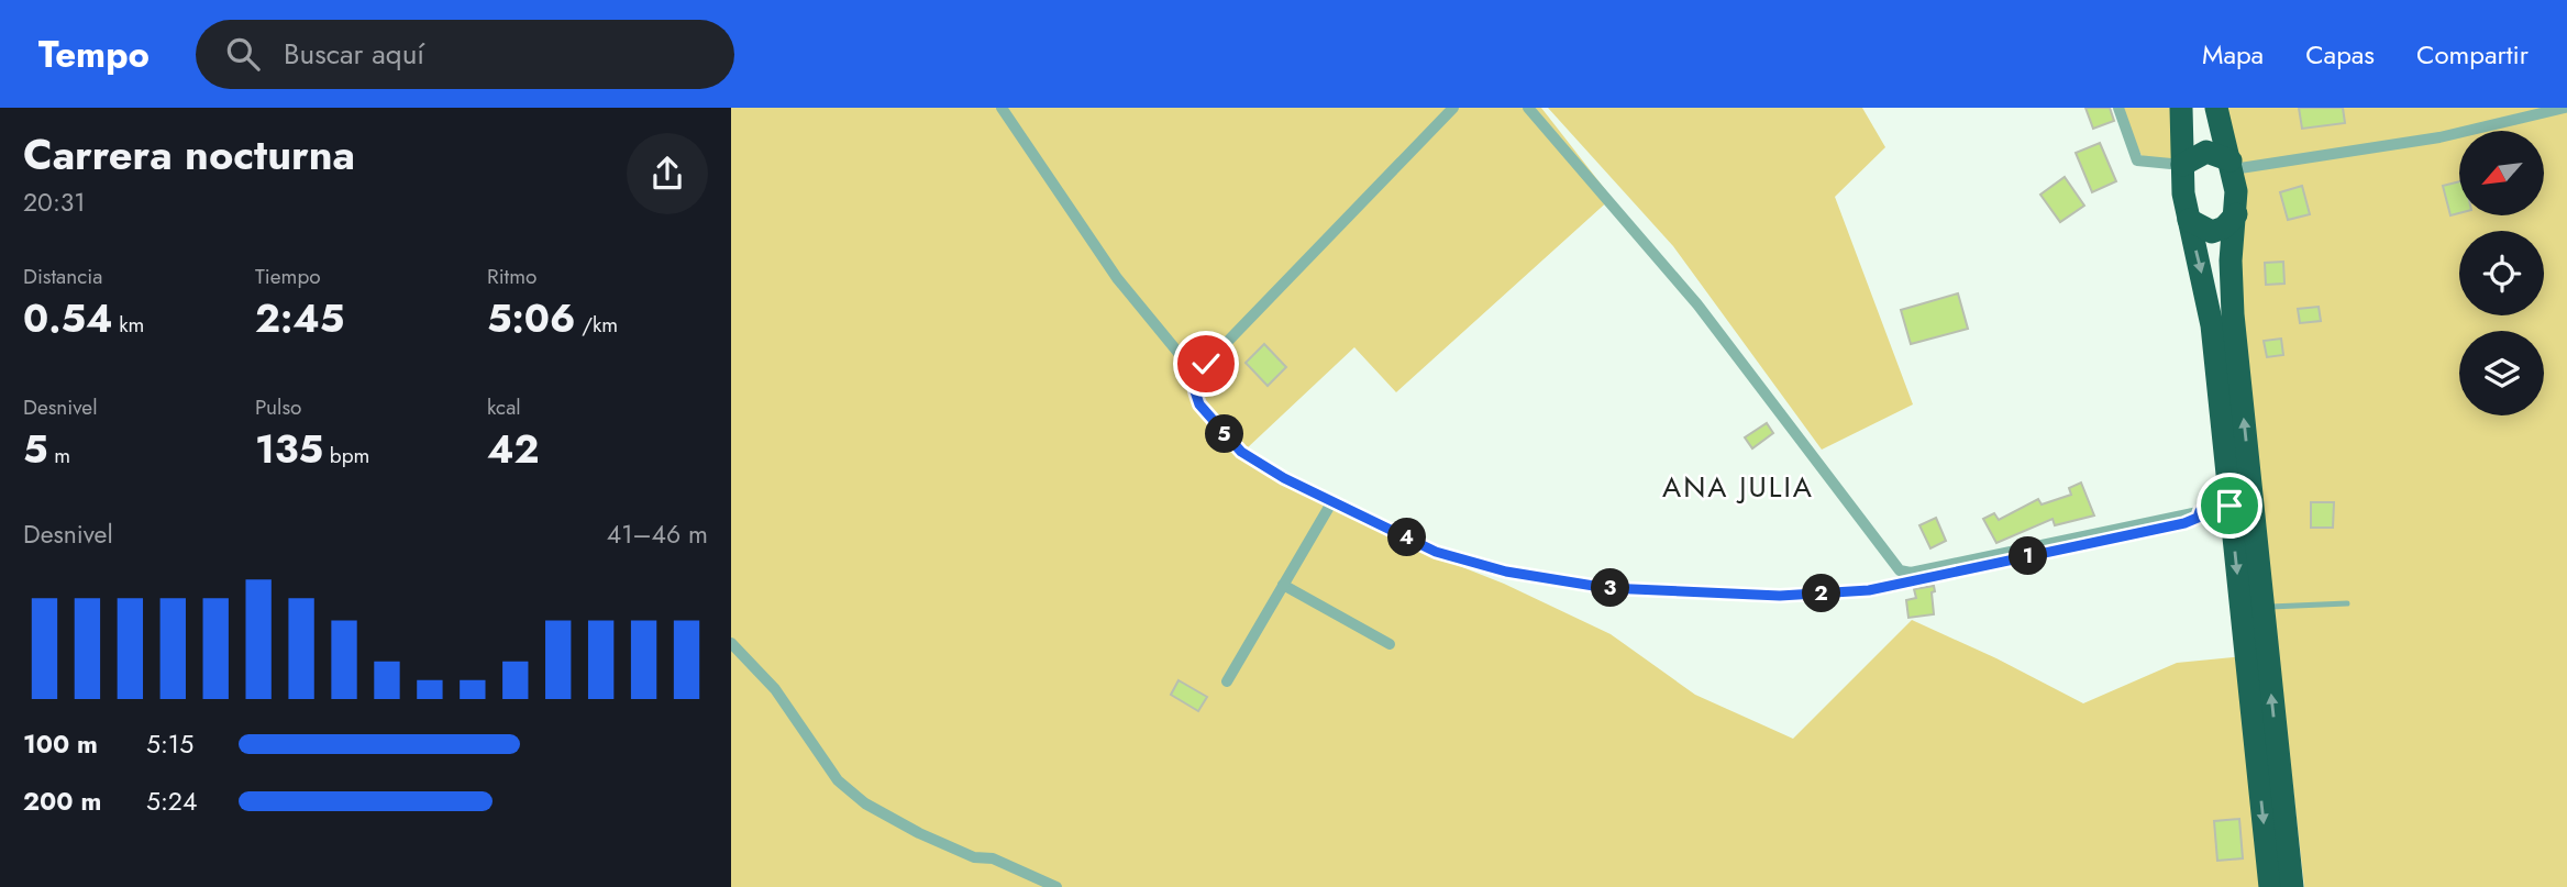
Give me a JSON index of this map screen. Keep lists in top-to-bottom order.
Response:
{
  "districts": ["ANA JULIA"],
  "north": "bottom left",
  "page": {
    "header": "Tempo",
    "search": "Buscar aquí",
    "nav": ["Mapa", "Capas", "Compartir"],
    "heading": ["Carrera nocturna", "20:31"],
    "stats": [
      ["Distancia", "0.54 km"],
      ["Tiempo", "2:45"],
      ["Ritmo", "5:06 /km"],
      ["Desnivel", "5 m"],
      ["Pulso", "135 bpm"],
      ["kcal", "42"]
    ],
    "pins": [
      "5",
      "4",
      "1",
      "3",
      "2"
    ],
    "chart": ["Desnivel", "41–46 m"],
    "list": [
      {
        "name": "100 m",
        "note": "5:15"
      },
      {
        "name": "200 m",
        "note": "5:24"
      }
    ]
  }
}
